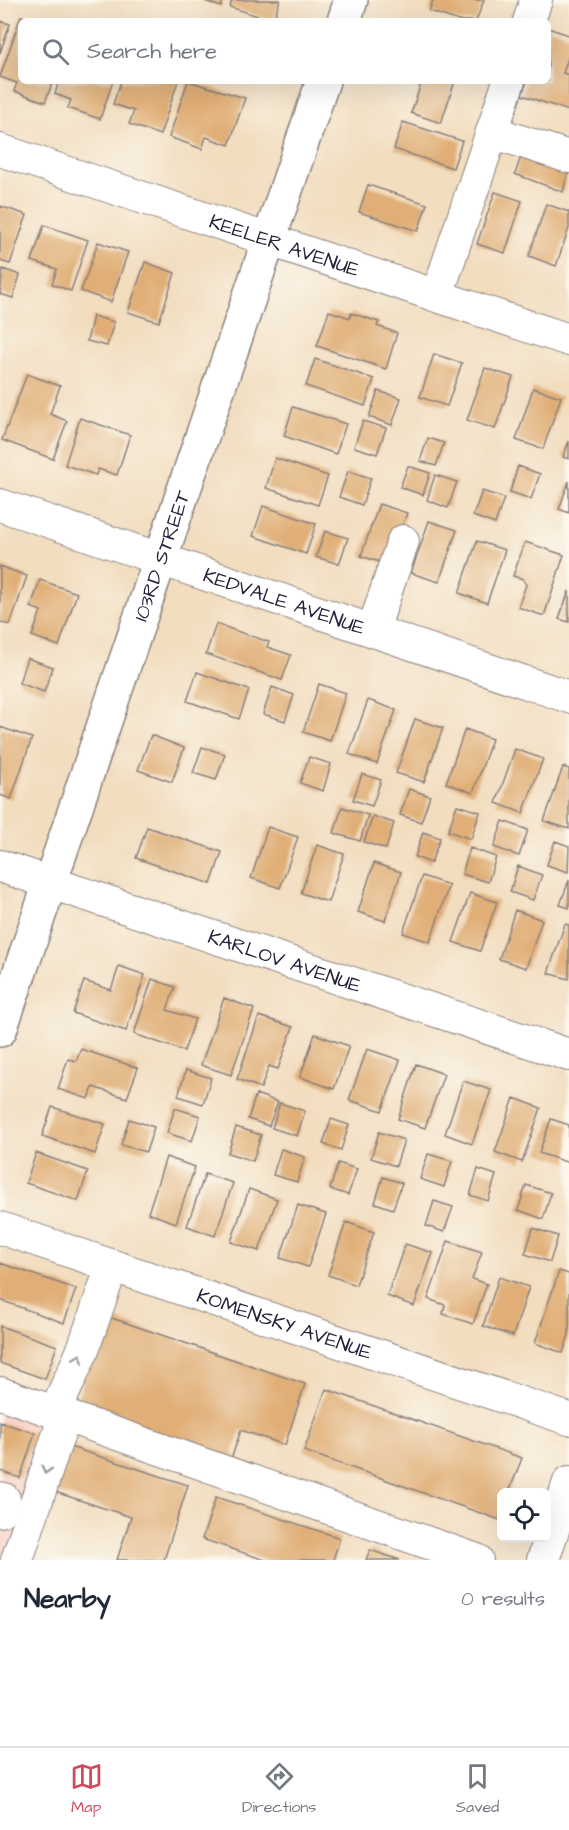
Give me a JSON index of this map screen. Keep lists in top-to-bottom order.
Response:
{
  "streets": {
    "main road": ["103RD STREET"],
    "street": [
      "KEELER AVENUE",
      "KEDVALE AVENUE",
      "KARLOV AVENUE",
      "KOMENSKY AVENUE"
    ]
  },
  "crossings": [
    ["KEELER AVENUE", "103RD STREET"],
    ["103RD STREET", "KEDVALE AVENUE"],
    ["103RD STREET", "KARLOV AVENUE"]
  ],
  "page": {
    "search": "Search here",
    "heading": ["Nearby", "0 results"],
    "nav": ["Map", "Directions", "Saved"]
  }
}
